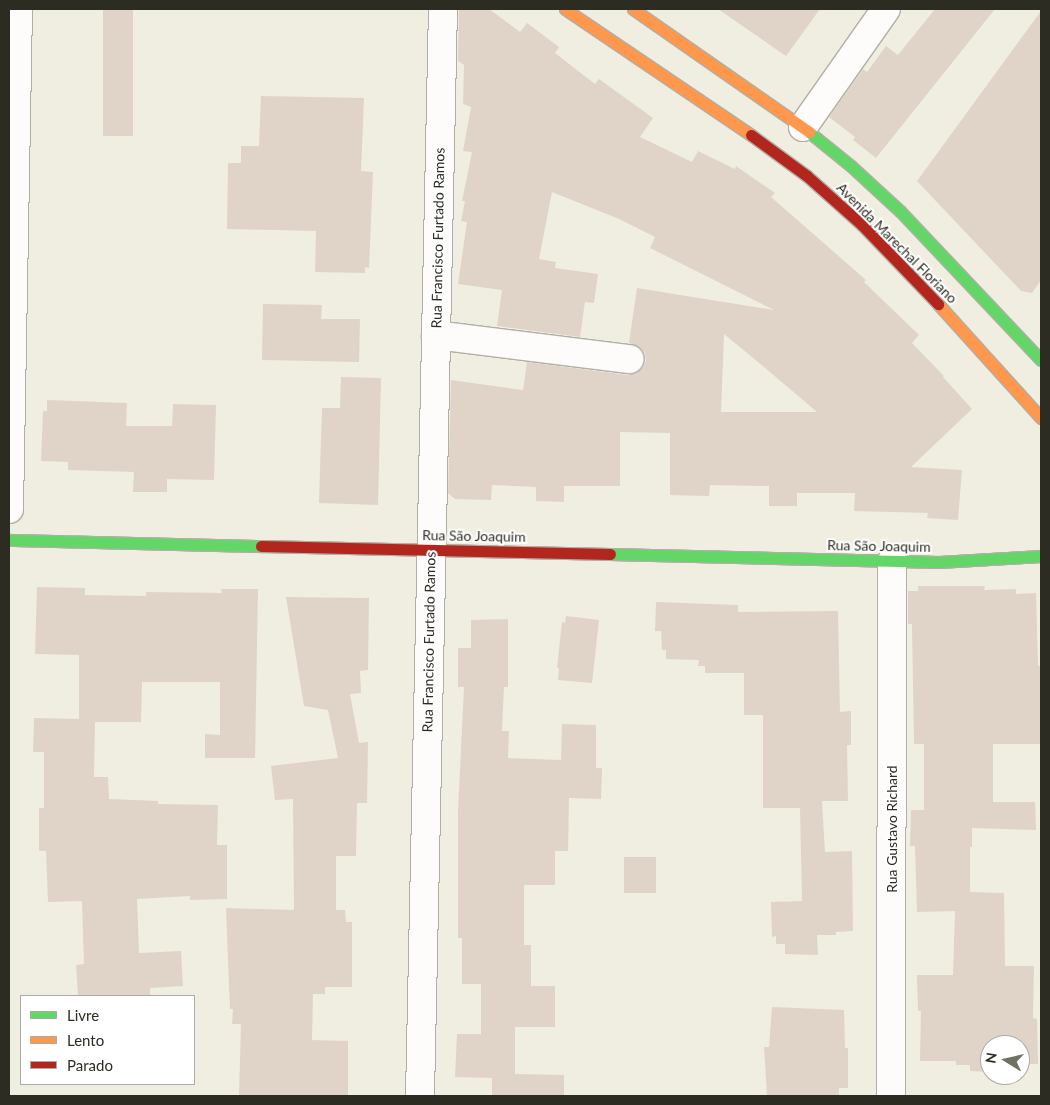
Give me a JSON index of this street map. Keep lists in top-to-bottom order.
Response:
{
  "streets": {
    "main road": ["Avenida Marechal Floriano", "Rua São Joaquim"],
    "street": ["Rua Francisco Furtado Ramos", "Rua Gustavo Richard"]
  },
  "crossings": [
    ["Rua Francisco Furtado Ramos", "Rua São Joaquim"],
    ["Rua São Joaquim", "Rua Gustavo Richard"]
  ],
  "legend": ["Livre", "Lento", "Parado"],
  "north": "left"
}
